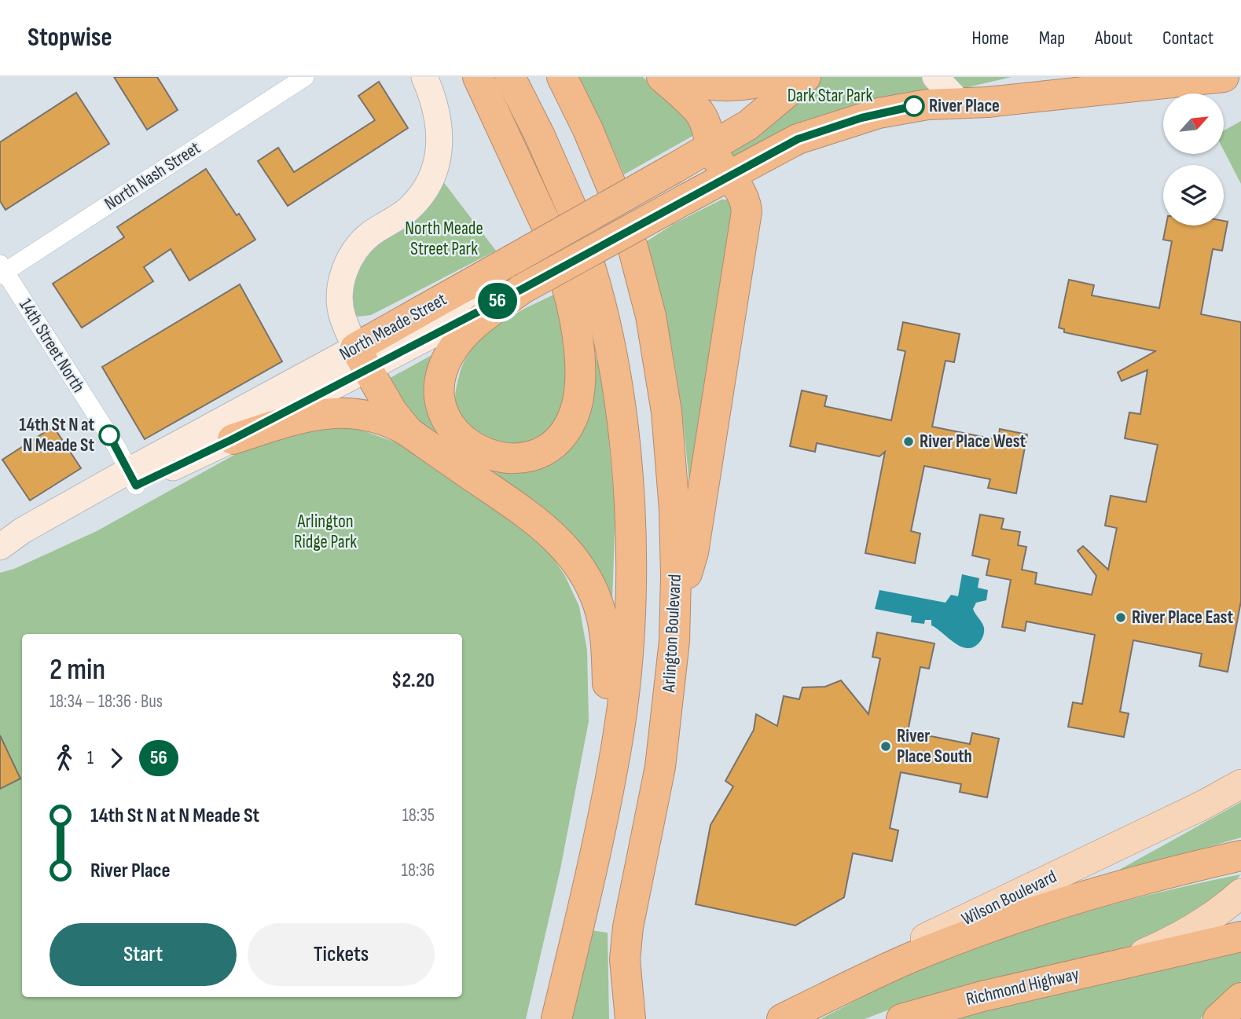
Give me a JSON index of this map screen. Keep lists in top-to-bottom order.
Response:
{
  "streets": {
    "highway": ["North Meade Street", "Arlington Boulevard", "Richmond Highway"],
    "main road": ["Wilson Boulevard"],
    "street": ["North Nash Street", "14th Street North"]
  },
  "crossings": [
    ["North Nash Street", "14th Street North"],
    ["North Meade Street", "14th Street North"]
  ],
  "parks": ["Dark Star Park", "North Meade Street Park", "Arlington Ridge Park"],
  "places": [
    "River Place",
    "14th St N at N Meade St",
    "River Place West",
    "River Place East",
    "River Place South"
  ],
  "lines": ["bus line 56"],
  "north": "top right",
  "page": {
    "header": "Stopwise",
    "nav": [
      "Home",
      "Map",
      "About",
      "Contact"
    ],
    "on_map": "56",
    "heading": ["2 min", "18:34 – 18:36 · Bus", "$2.20"],
    "legs": ["1", "56"],
    "list": [
      {
        "name": "14th St N at N Meade St",
        "value": "18:35"
      },
      {
        "name": "River Place",
        "value": "18:36"
      }
    ],
    "buttons": ["Start", "Tickets"]
  }
}
